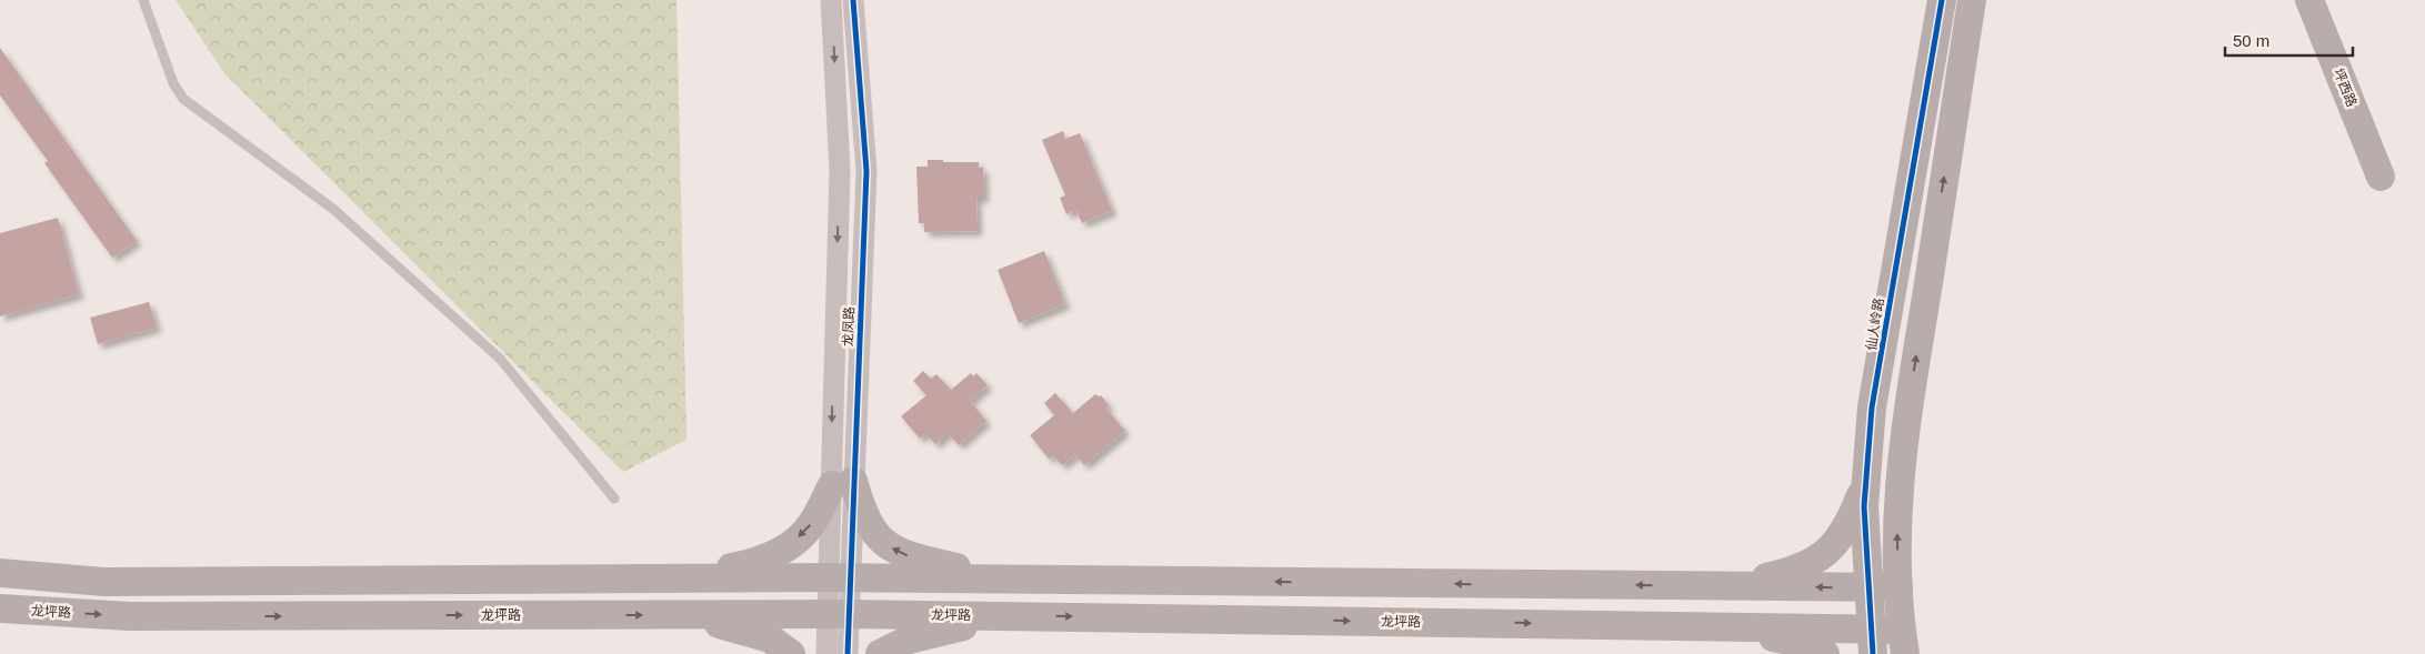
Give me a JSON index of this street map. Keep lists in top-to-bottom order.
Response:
{
  "streets": {
    "main road": ["坪西路", "仙人岭路", "龙坪路"],
    "street": ["龙凤路"]
  },
  "crossings": [
    ["仙人岭路", "龙坪路"],
    ["龙凤路", "龙坪路"]
  ],
  "scale_bar": "50 m"
}
